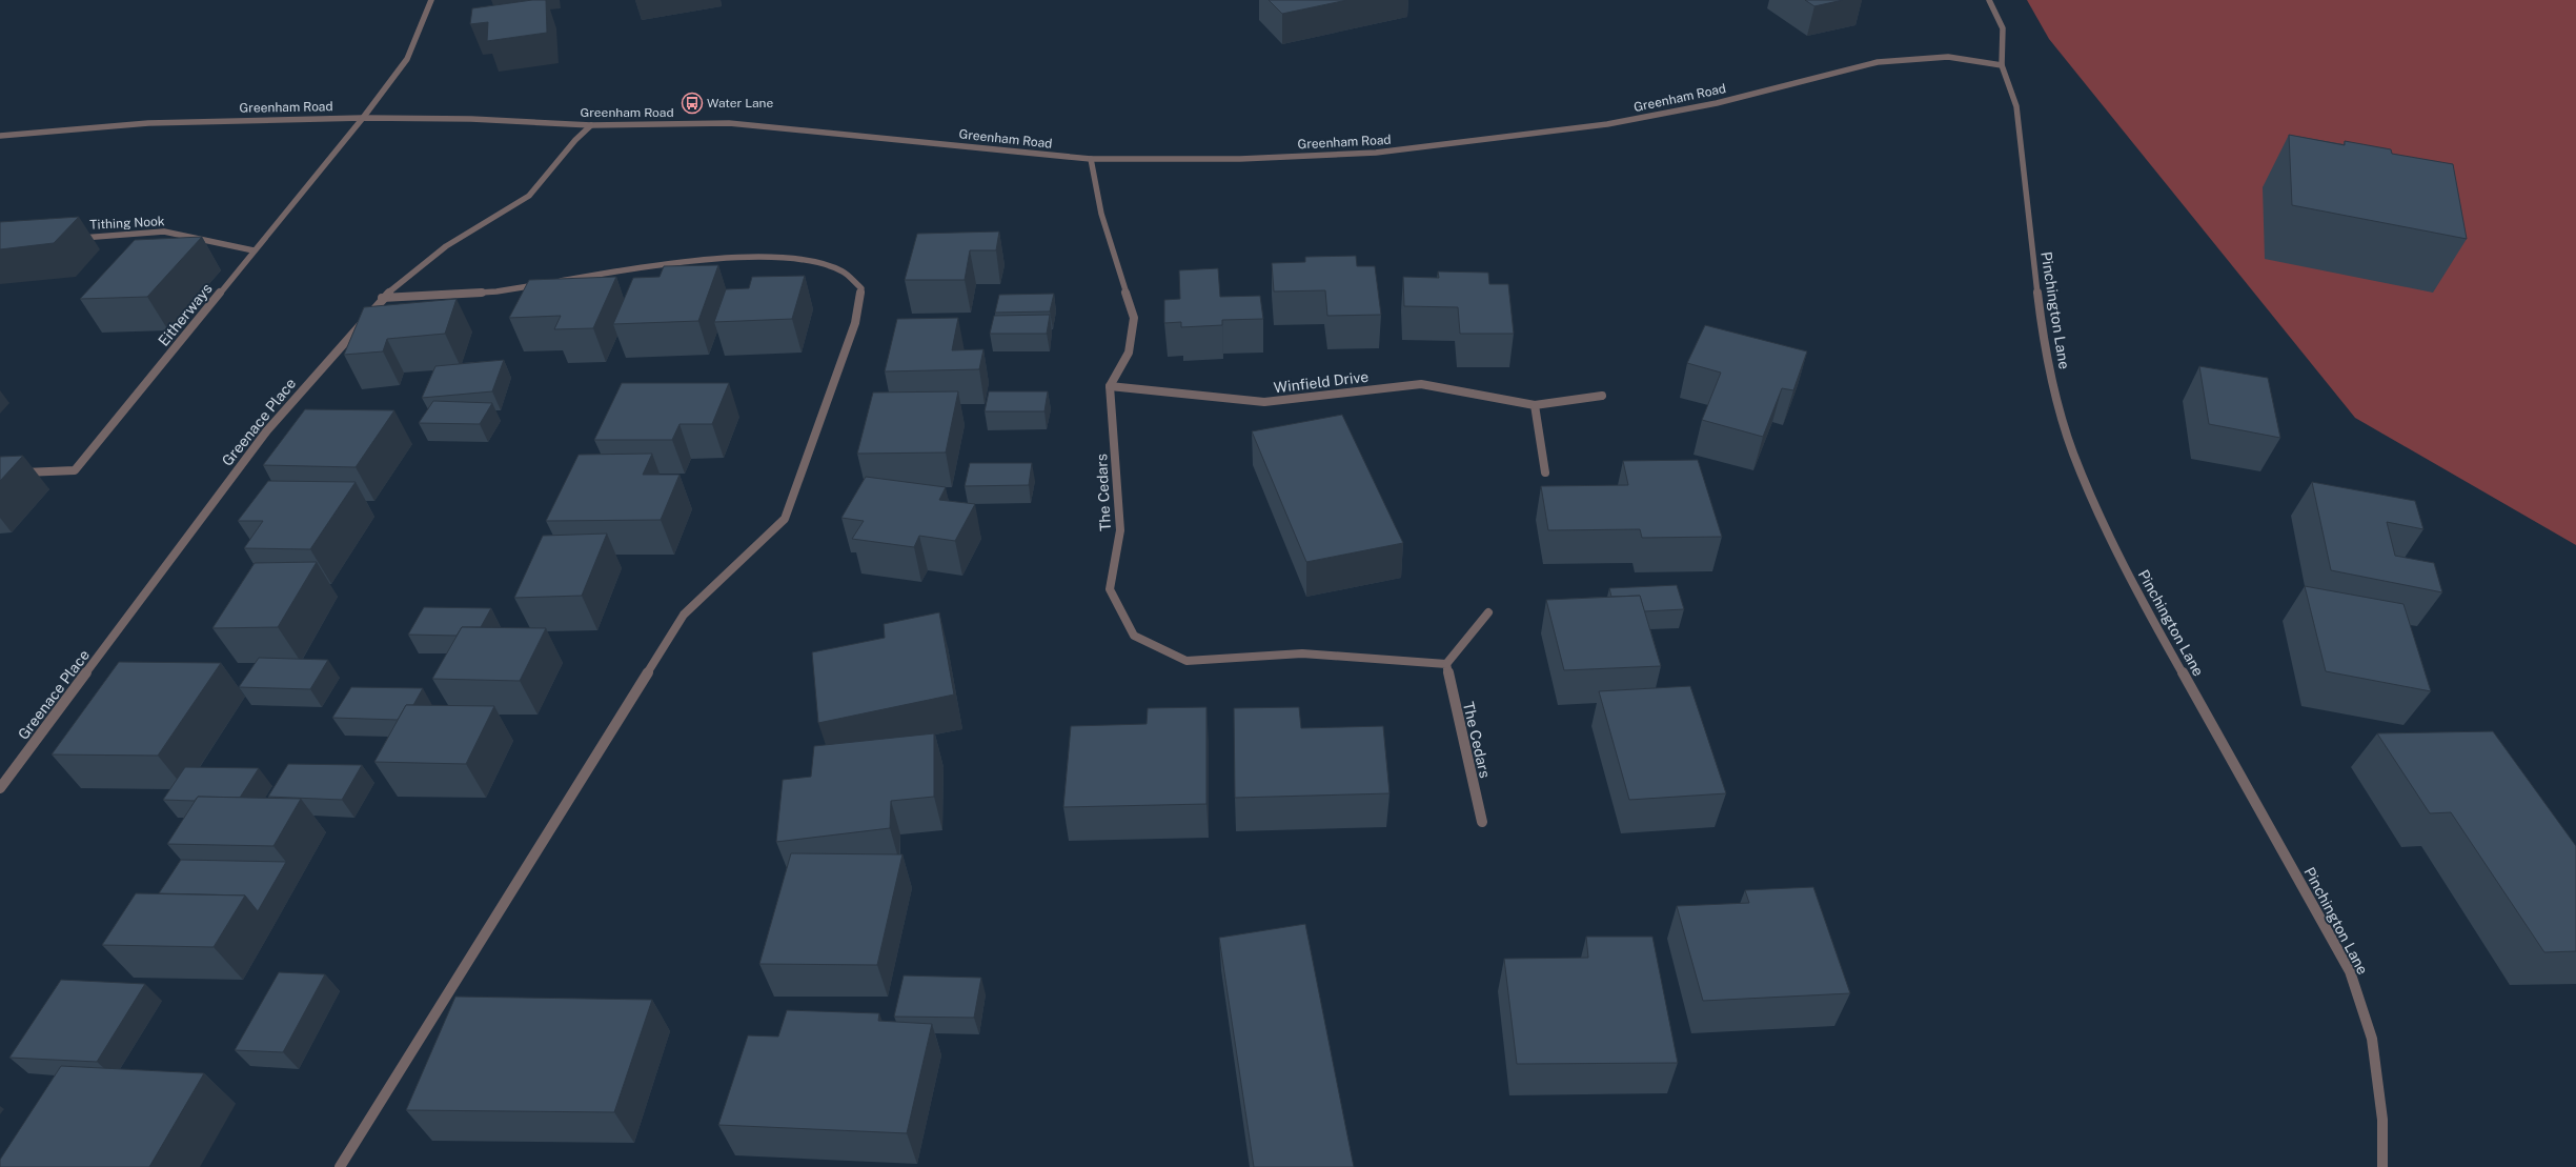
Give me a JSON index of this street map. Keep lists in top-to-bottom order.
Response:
{
  "streets": {
    "street": [
      "Greenham Road",
      "Tithing Nook",
      "Pinchington Lane",
      "Eitherways",
      "Winfield Drive",
      "Greenace Place",
      "The Cedars"
    ]
  },
  "crossings": [
    ["Greenham Road", "Pinchington Lane"],
    ["Greenham Road", "Eitherways"],
    ["Greenham Road", "Greenace Place"],
    ["Tithing Nook", "Eitherways"],
    ["Winfield Drive", "The Cedars"]
  ],
  "places": {
    "bus stop": ["Water Lane"]
  }
}
